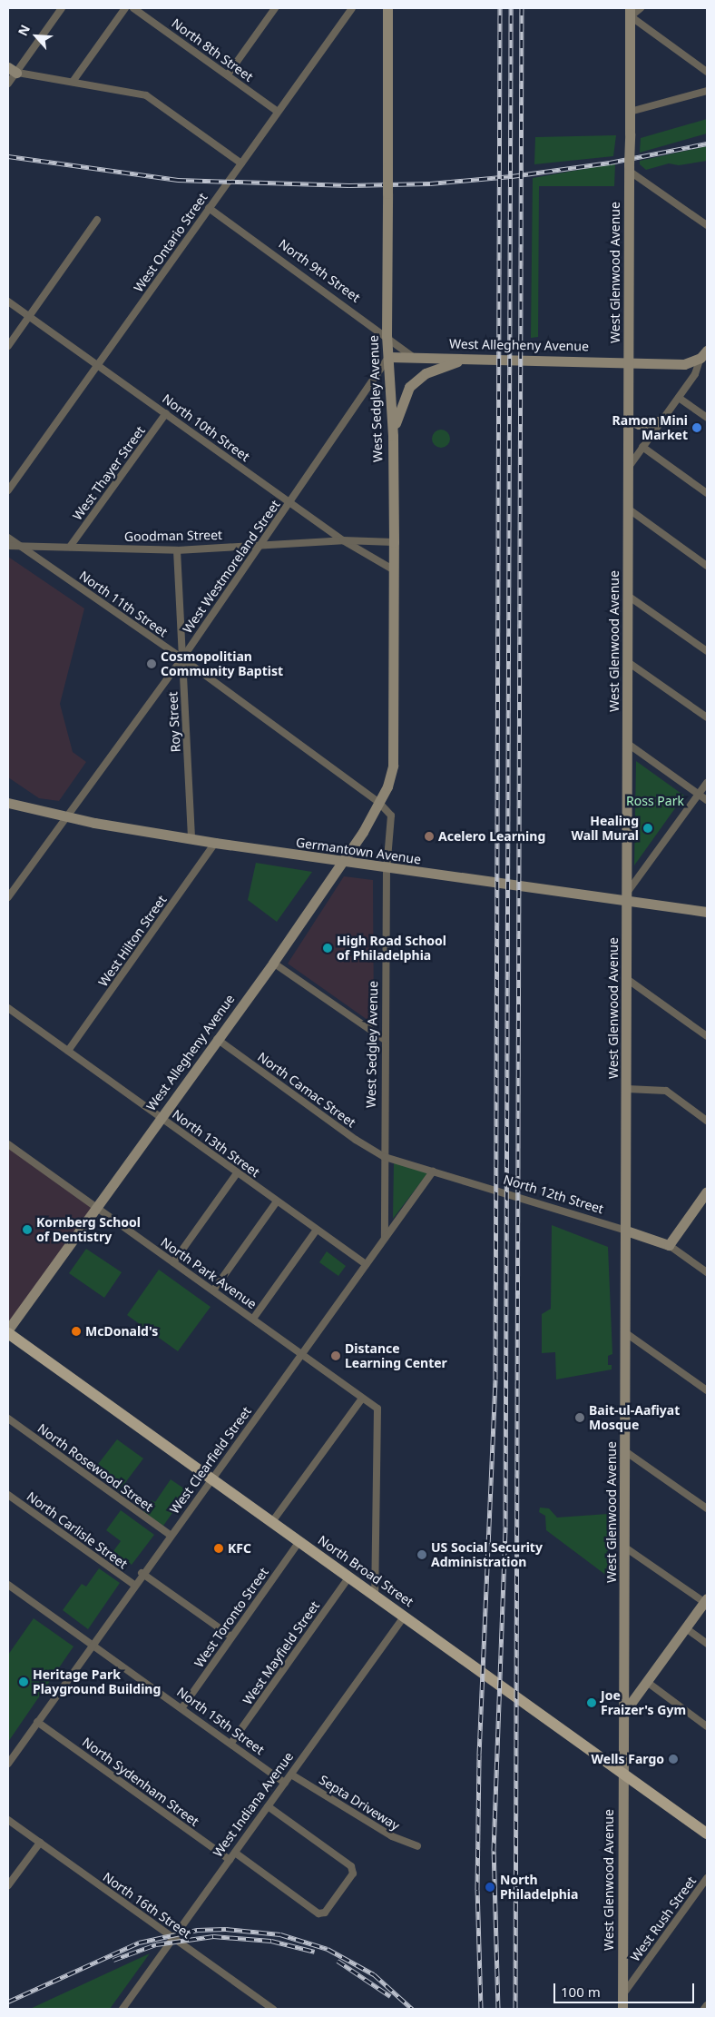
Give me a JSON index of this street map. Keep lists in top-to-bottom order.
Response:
{
  "streets": {
    "main road": [
      "West Glenwood Avenue",
      "West Allegheny Avenue",
      "West Sedgley Avenue",
      "Germantown Avenue",
      "North 12th Street",
      "North Broad Street"
    ],
    "street": [
      "North 8th Street",
      "West Ontario Street",
      "North 9th Street",
      "North 10th Street",
      "West Thayer Street",
      "Goodman Street",
      "West Westmoreland Street",
      "North 11th Street",
      "Roy Street",
      "West Hilton Street",
      "North Camac Street",
      "North 13th Street",
      "North Park Avenue",
      "West Clearfield Street",
      "North Rosewood Street",
      "North Carlisle Street",
      "West Toronto Street",
      "West Mayfield Street",
      "North 15th Street",
      "North Sydenham Street",
      "Septa Driveway",
      "West Indiana Avenue",
      "North 16th Street",
      "West Rush Street"
    ]
  },
  "crossings": [
    ["North 8th Street", "West Ontario Street"],
    ["West Ontario Street", "North 9th Street"],
    ["West Ontario Street", "North 10th Street"],
    ["North 9th Street", "West Allegheny Avenue"],
    ["North 9th Street", "West Sedgley Avenue"],
    ["West Glenwood Avenue", "West Allegheny Avenue"],
    ["West Glenwood Avenue", "Germantown Avenue"],
    ["West Glenwood Avenue", "North 12th Street"],
    ["West Glenwood Avenue", "North Broad Street"],
    ["West Glenwood Avenue", "West Rush Street"],
    ["West Allegheny Avenue", "West Sedgley Avenue"],
    ["West Allegheny Avenue", "West Westmoreland Street"],
    ["West Allegheny Avenue", "North 11th Street"],
    ["West Allegheny Avenue", "Germantown Avenue"],
    ["West Allegheny Avenue", "North Camac Street"],
    ["West Allegheny Avenue", "North 13th Street"],
    ["West Allegheny Avenue", "North Park Avenue"],
    ["West Sedgley Avenue", "North 10th Street"],
    ["West Sedgley Avenue", "Goodman Street"],
    ["West Sedgley Avenue", "West Westmoreland Street"],
    ["West Sedgley Avenue", "North 11th Street"],
    ["West Sedgley Avenue", "Germantown Avenue"],
    ["West Sedgley Avenue", "North Camac Street"],
    ["West Sedgley Avenue", "North 12th Street"],
    ["West Sedgley Avenue", "West Clearfield Street"],
    ["North 10th Street", "West Thayer Street"],
    ["North 10th Street", "Goodman Street"],
    ["North 10th Street", "West Westmoreland Street"],
    ["West Thayer Street", "Goodman Street"],
    ["Goodman Street", "West Westmoreland Street"],
    ["Goodman Street", "North 11th Street"],
    ["Goodman Street", "Roy Street"],
    ["West Westmoreland Street", "North 11th Street"],
    ["West Westmoreland Street", "Roy Street"],
    ["West Westmoreland Street", "Germantown Avenue"],
    ["North 11th Street", "Roy Street"],
    ["Roy Street", "Germantown Avenue"],
    ["Germantown Avenue", "West Hilton Street"],
    ["West Hilton Street", "North 13th Street"],
    ["North Camac Street", "North 12th Street"],
    ["North 13th Street", "West Clearfield Street"],
    ["North 12th Street", "West Clearfield Street"],
    ["North Park Avenue", "West Clearfield Street"],
    ["North Park Avenue", "North Broad Street"],
    ["West Clearfield Street", "North Rosewood Street"],
    ["West Clearfield Street", "North Carlisle Street"],
    ["West Clearfield Street", "North Broad Street"],
    ["West Clearfield Street", "North 15th Street"],
    ["West Clearfield Street", "North Sydenham Street"],
    ["North Carlisle Street", "West Toronto Street"],
    ["North Broad Street", "West Toronto Street"],
    ["North Broad Street", "West Mayfield Street"],
    ["North Broad Street", "West Indiana Avenue"],
    ["West Toronto Street", "North 15th Street"],
    ["West Mayfield Street", "North 15th Street"],
    ["North 15th Street", "West Indiana Avenue"],
    ["North Sydenham Street", "West Indiana Avenue"],
    ["Septa Driveway", "West Indiana Avenue"],
    ["West Indiana Avenue", "North 16th Street"]
  ],
  "parks": ["Ross Park"],
  "places": [
    "Ramon Mini Market",
    "Cosmopolitian Community Baptist",
    "Healing Wall Mural",
    "Acelero Learning",
    "High Road School of Philadelphia",
    "Kornberg School of Dentistry",
    "McDonald's",
    "Distance Learning Center",
    "Bait-ul-Aafiyat Mosque",
    "KFC",
    "US Social Security Administration",
    "Heritage Park Playground Building",
    "Joe Fraizer's Gym",
    "Wells Fargo",
    "North Philadelphia"
  ],
  "scale_bar": "100 m",
  "north": "top left"
}
